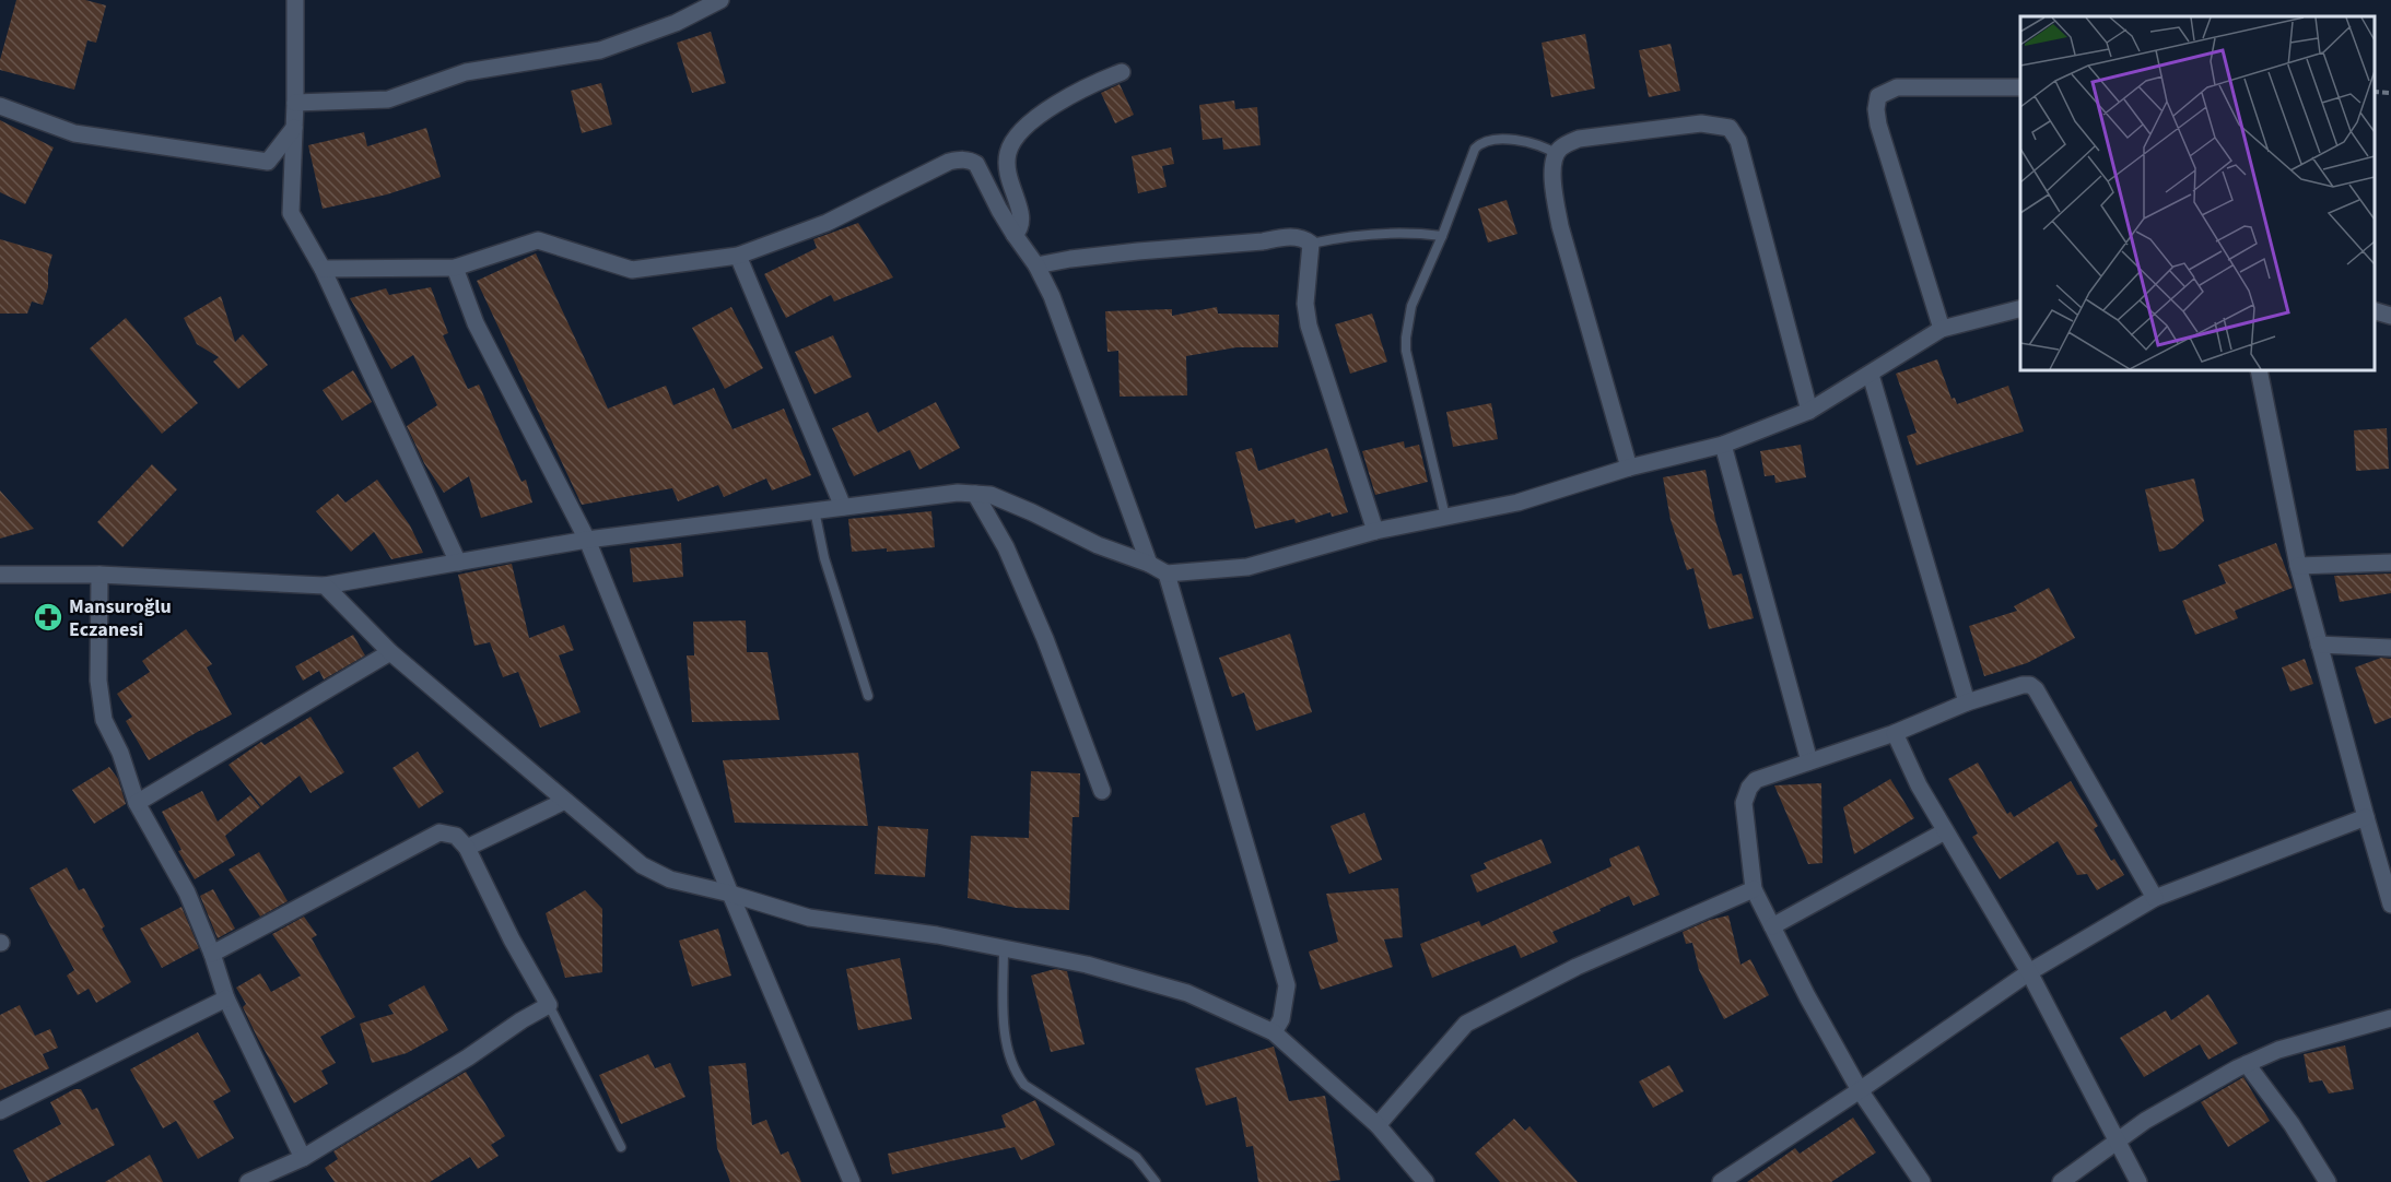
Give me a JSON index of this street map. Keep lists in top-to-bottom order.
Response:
{
  "places": {
    "pharmacy": ["Mansuroğlu Eczanesi"]
  }
}
